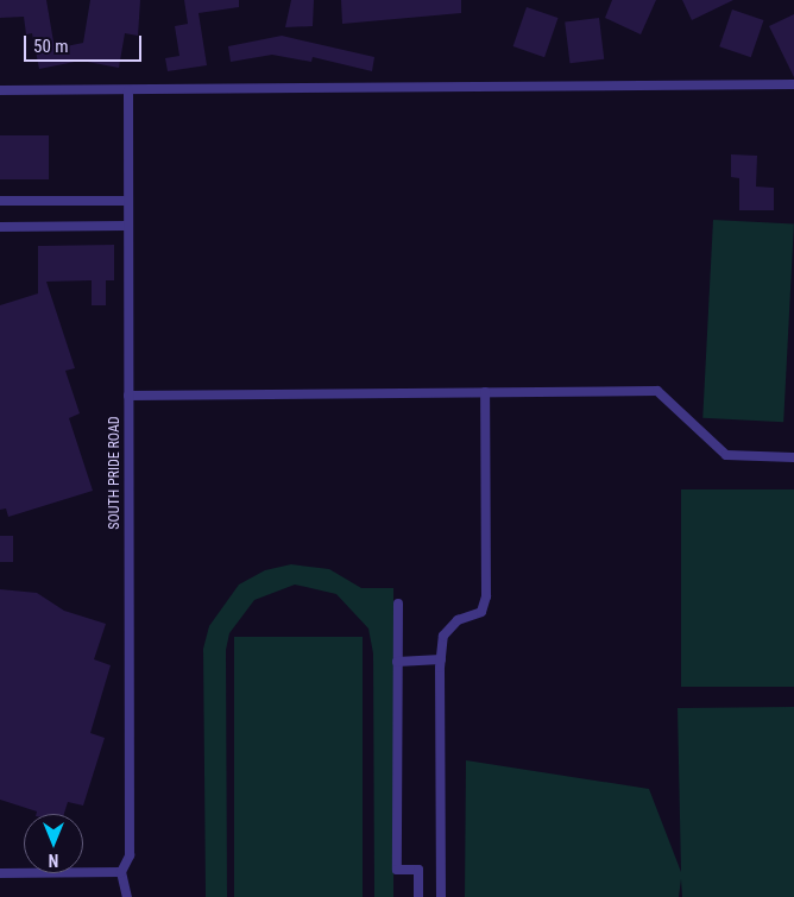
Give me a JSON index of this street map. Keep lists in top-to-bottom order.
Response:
{
  "streets": {
    "lane": ["SOUTH PRIDE ROAD"]
  },
  "scale_bar": "50 m",
  "north": "bottom"
}
